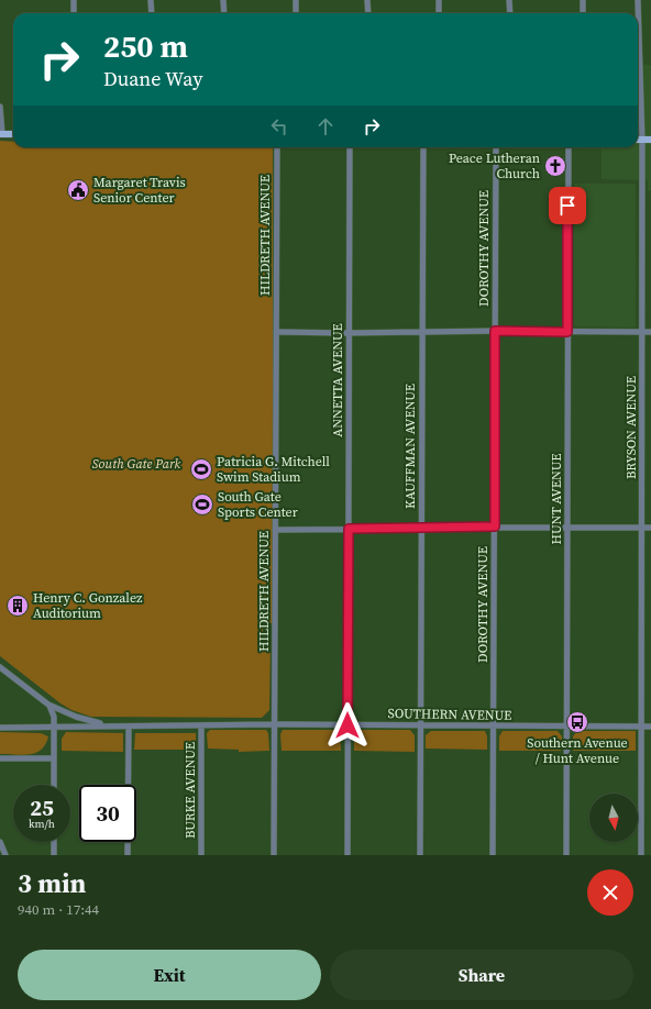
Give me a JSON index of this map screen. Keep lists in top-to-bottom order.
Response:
{
  "streets": {
    "street": [
      "HILDRETH AVENUE",
      "DOROTHY AVENUE",
      "ANNETTA AVENUE",
      "BRYSON AVENUE",
      "KAUFFMAN AVENUE",
      "HUNT AVENUE",
      "SOUTHERN AVENUE",
      "BURKE AVENUE"
    ]
  },
  "crossings": [
    ["HILDRETH AVENUE", "SOUTHERN AVENUE"],
    ["DOROTHY AVENUE", "SOUTHERN AVENUE"],
    ["ANNETTA AVENUE", "SOUTHERN AVENUE"],
    ["BRYSON AVENUE", "SOUTHERN AVENUE"],
    ["KAUFFMAN AVENUE", "SOUTHERN AVENUE"],
    ["HUNT AVENUE", "SOUTHERN AVENUE"],
    ["SOUTHERN AVENUE", "BURKE AVENUE"]
  ],
  "parks": ["South Gate Park"],
  "places": {
    "church": ["Peace Lutheran Church"],
    "public building": ["Margaret Travis Senior Center"],
    "sports": ["Patricia G. Mitchell Swim Stadium", "South Gate Sports Center"],
    "building": ["Henry C. Gonzalez Auditorium"],
    "bus stop": ["Southern Avenue / Hunt Avenue"]
  },
  "north": "bottom",
  "page": {
    "turn": ["250 m", "Duane Way"],
    "speed": "25 km/h",
    "limit": "30",
    "heading": ["3 min", "940 m · 17:44"],
    "buttons": ["Exit", "Share"]
  }
}
